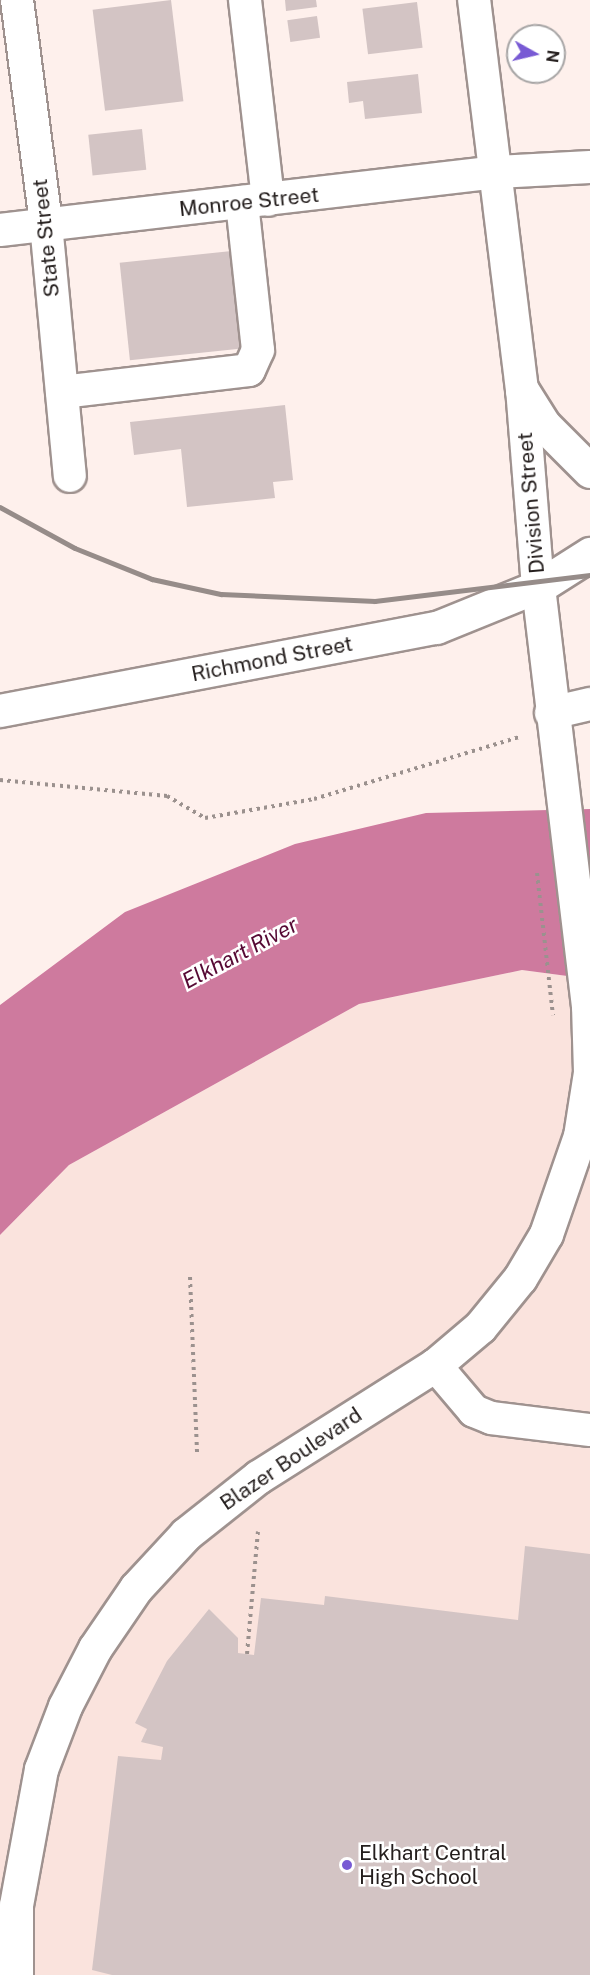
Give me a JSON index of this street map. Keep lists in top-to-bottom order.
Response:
{
  "streets": {
    "main road": ["Division Street", "Blazer Boulevard"],
    "street": ["Monroe Street", "State Street", "Richmond Street"]
  },
  "crossings": [
    ["Monroe Street", "State Street"],
    ["Monroe Street", "Division Street"],
    ["Division Street", "Richmond Street"],
    ["Division Street", "Blazer Boulevard"]
  ],
  "water": ["Elkhart River"],
  "places": ["Elkhart Central High School"],
  "north": "right"
}
